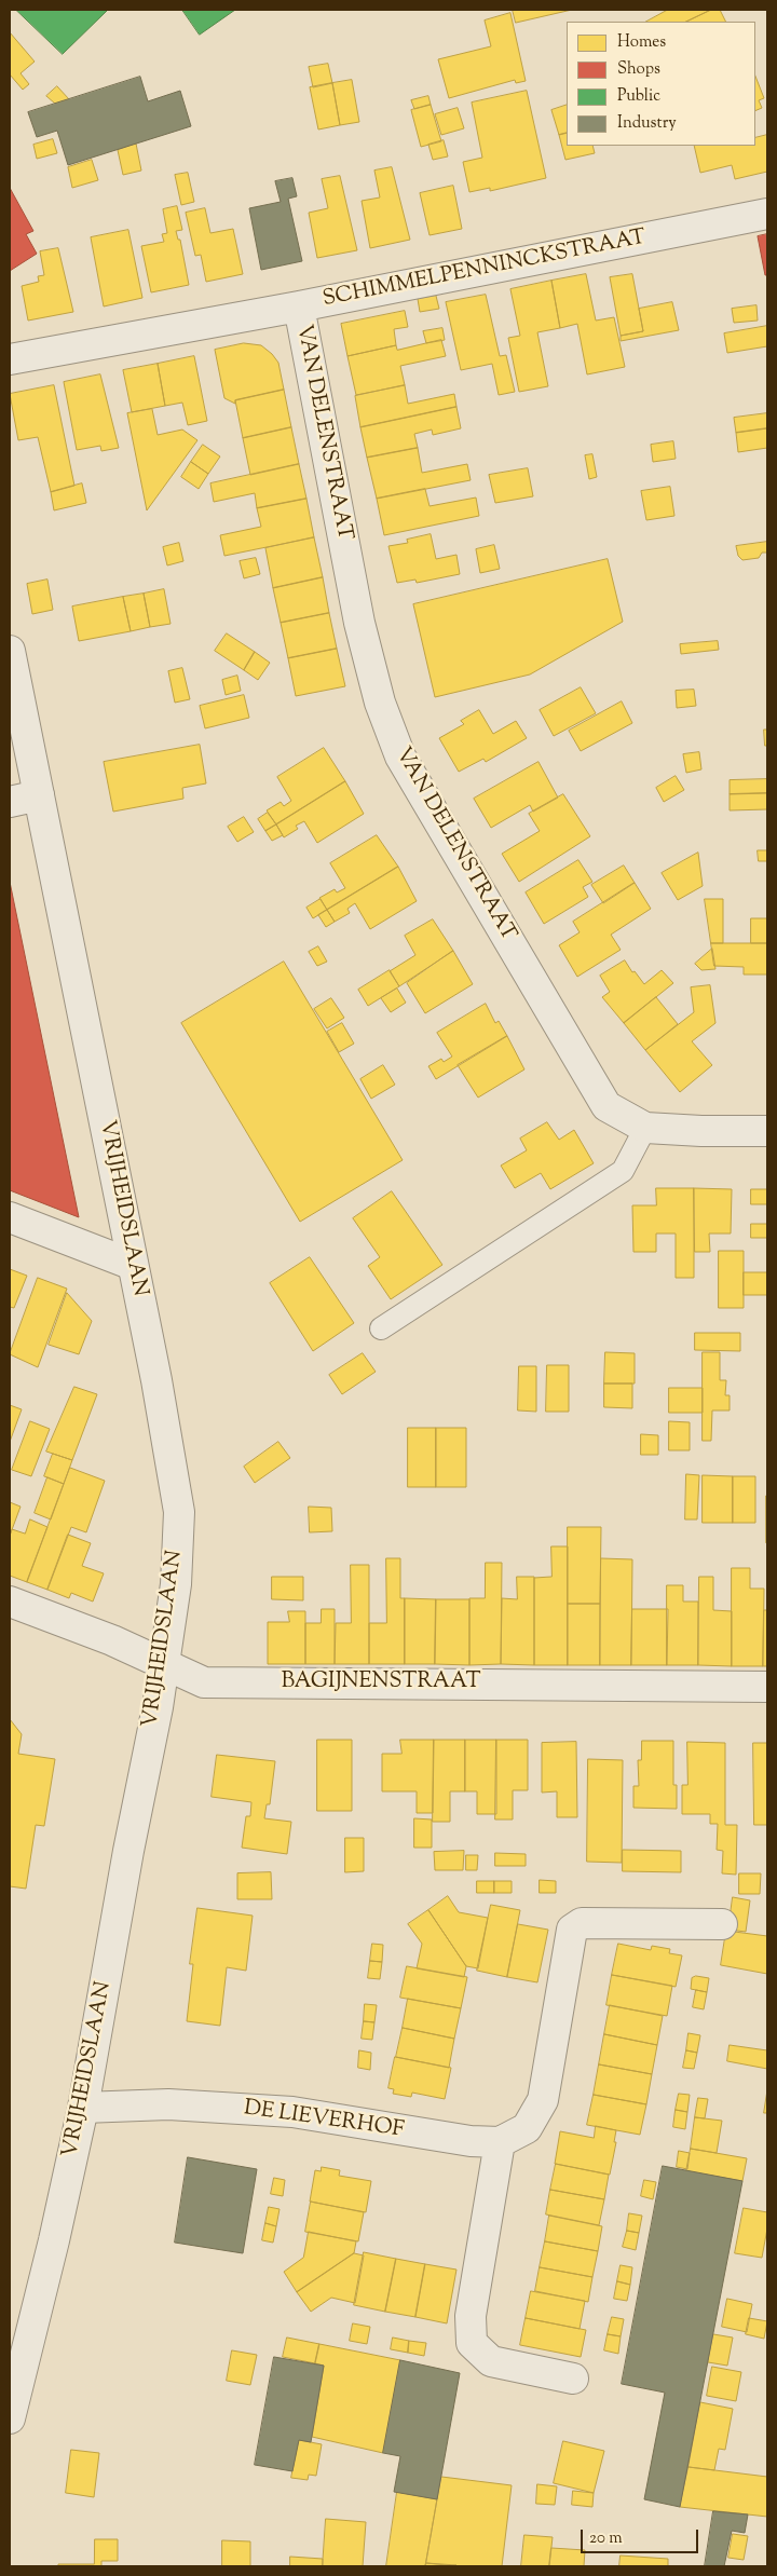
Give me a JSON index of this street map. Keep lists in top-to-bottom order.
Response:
{
  "streets": {
    "street": [
      "SCHIMMELPENNINCKSTRAAT",
      "VAN DELENSTRAAT",
      "VRIJHEIDSLAAN",
      "BAGIJNENSTRAAT",
      "DE LIEVERHOF"
    ]
  },
  "crossings": [
    ["SCHIMMELPENNINCKSTRAAT", "VAN DELENSTRAAT"],
    ["VRIJHEIDSLAAN", "BAGIJNENSTRAAT"],
    ["VRIJHEIDSLAAN", "DE LIEVERHOF"]
  ],
  "legend": [
    "Homes",
    "Shops",
    "Public",
    "Industry"
  ],
  "scale_bar": "20 m"
}
